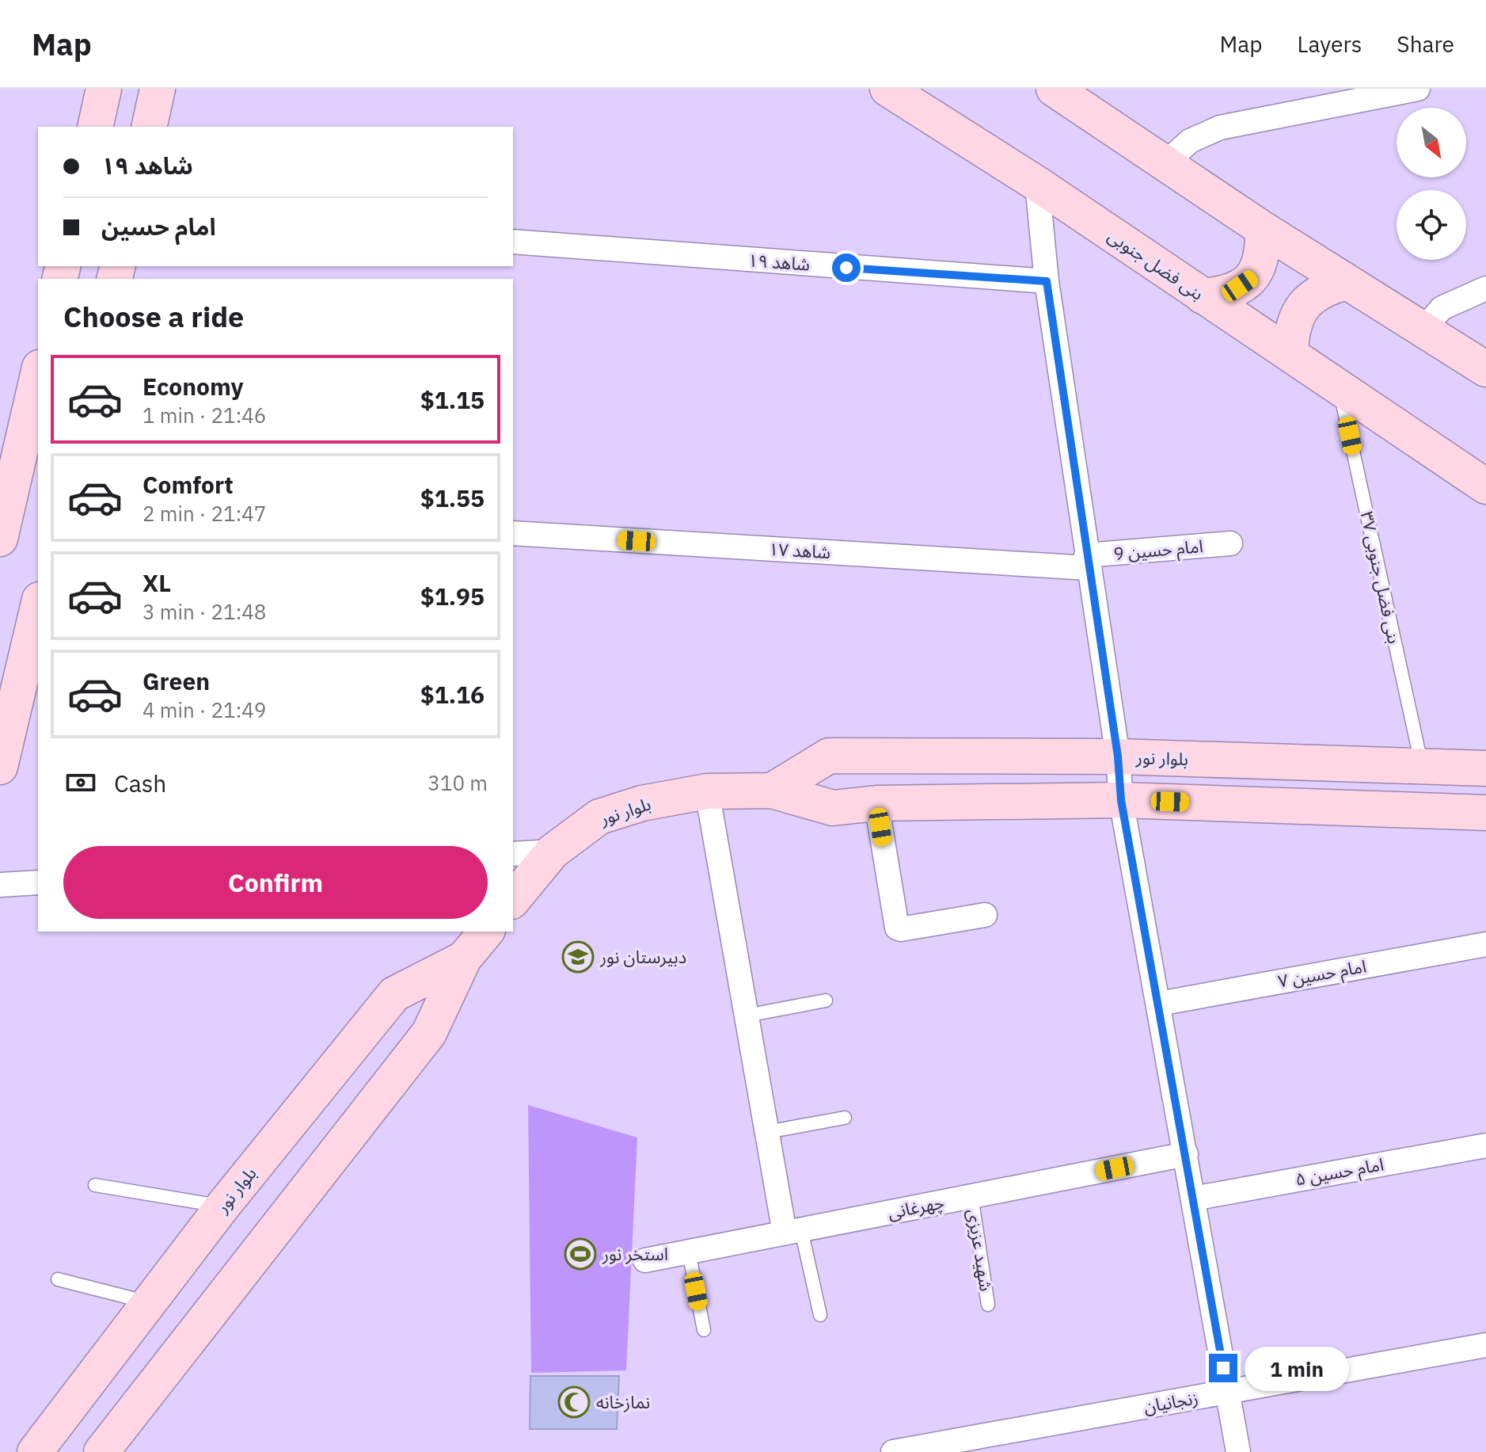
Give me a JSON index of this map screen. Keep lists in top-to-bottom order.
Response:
{
  "streets": {
    "street": [
      "شاهد ۱۹",
      "بنی فضل جنوبی",
      "امام حسین 9",
      "شاهد ۱۷",
      "بلوار نور",
      "امام حسین ۷",
      "امام حسین ۵",
      "چهرغانی",
      "زنجانیان"
    ],
    "lane": ["بنی فضل جنوبی ۳۷", "شهید عزیزی"]
  },
  "crossings": [
    ["بنی فضل جنوبی", "بنی فضل جنوبی ۳۷"],
    ["امام حسین 9", "شاهد ۱۷"],
    ["بنی فضل جنوبی ۳۷", "بلوار نور"],
    ["چهرغانی", "شهید عزیزی"]
  ],
  "places": {
    "school or university": ["دبیرستان نور"],
    "sports": ["استخر نور"],
    "mosque": ["نمازخانه"]
  },
  "north": "bottom right",
  "page": {
    "header": "Map",
    "nav": ["Map", "Layers", "Share"],
    "banner": ["شاهد ۱۹", "امام حسین"],
    "heading": "Choose a ride",
    "list": [
      {
        "name": "Economy",
        "note": "1 min · 21:46",
        "value": "$1.15"
      },
      {
        "name": "Comfort",
        "note": "2 min · 21:47",
        "value": "$1.55"
      },
      {
        "name": "XL",
        "note": "3 min · 21:48",
        "value": "$1.95"
      },
      {
        "name": "Green",
        "note": "4 min · 21:49",
        "value": "$1.16"
      }
    ],
    "pay": ["Cash", "310 m"],
    "buttons": "Confirm",
    "bubble": "1 min"
  }
}
